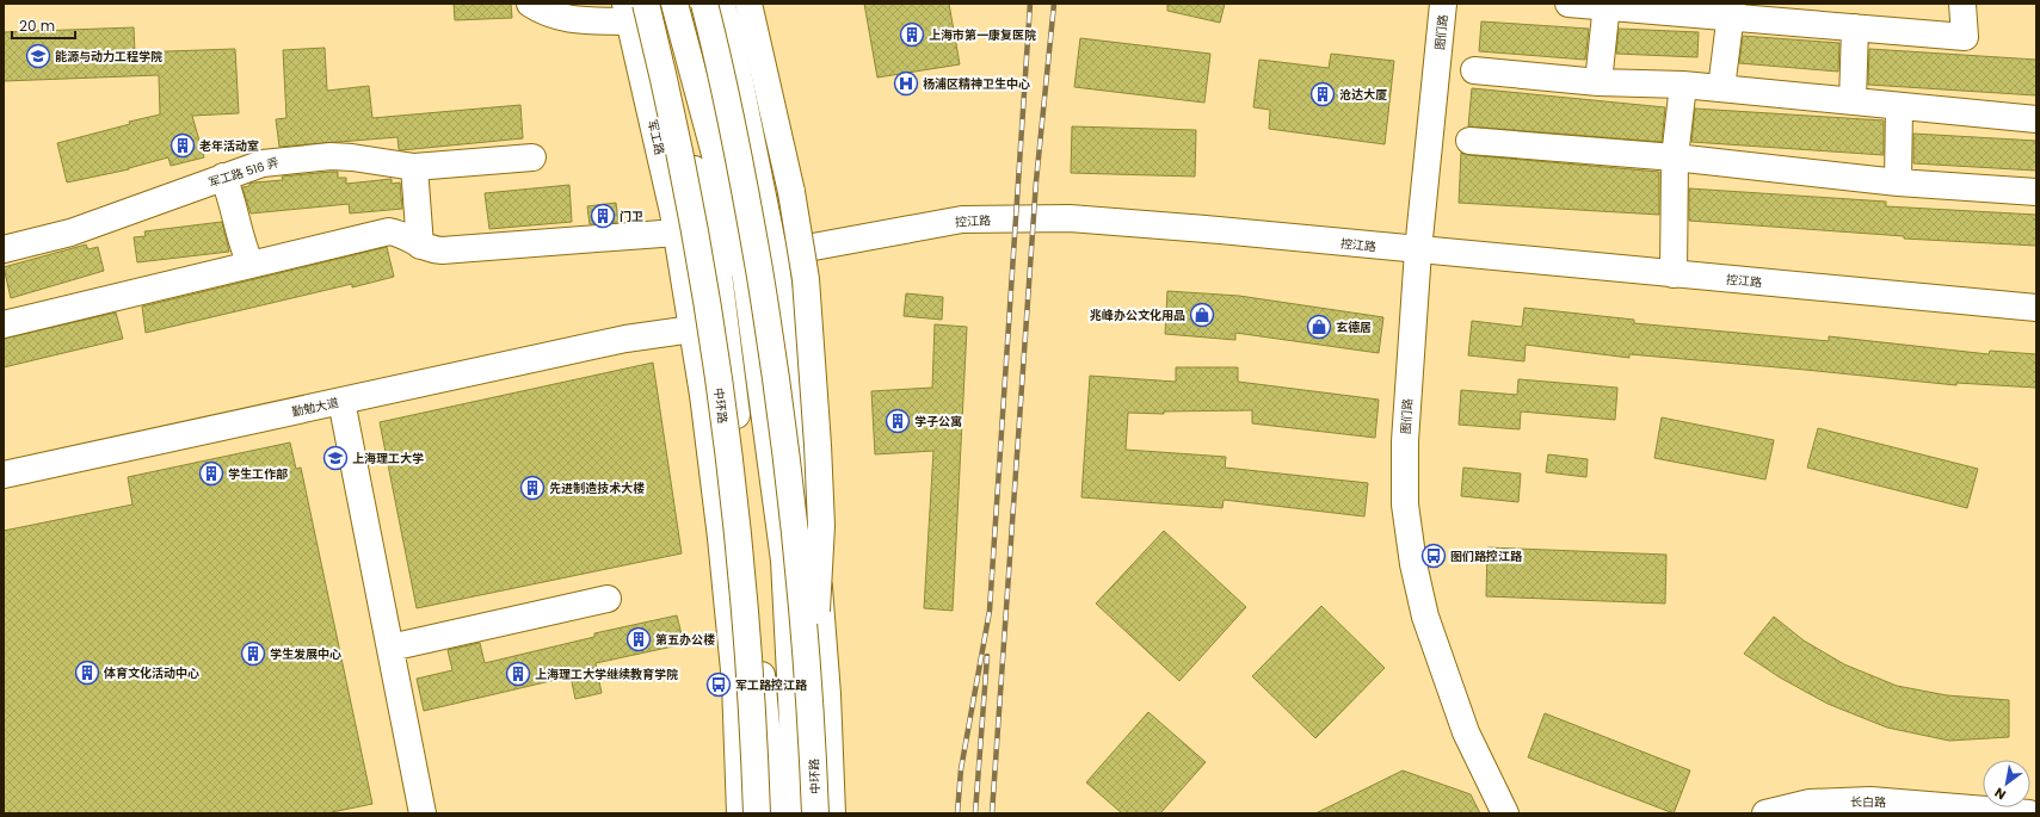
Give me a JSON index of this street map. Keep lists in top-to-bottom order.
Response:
{
  "streets": {
    "main road": [
      "图们路",
      "军工路",
      "军工路 516 弄",
      "控江路",
      "中环路",
      "勤勉大道",
      "长白路"
    ]
  },
  "crossings": [
    ["图们路", "控江路"],
    ["军工路", "控江路"],
    ["军工路", "中环路"],
    ["军工路", "勤勉大道"]
  ],
  "places": {
    "building": [
      "上海市第一康复医院",
      "沧达大厦",
      "老年活动室",
      "门卫",
      "学子公寓",
      "学生工作部",
      "先进制造技术大楼",
      "第五办公楼",
      "学生发展中心",
      "体育文化活动中心",
      "上海理工大学继续教育学院"
    ],
    "school or university": ["能源与动力工程学院", "上海理工大学"],
    "hospital": ["杨浦区精神卫生中心"],
    "shop": ["兆峰办公文化用品", "玄德居"],
    "bus stop": ["图们路控江路", "军工路控江路"]
  },
  "scale_bar": "20 m",
  "north": "bottom left"
}
